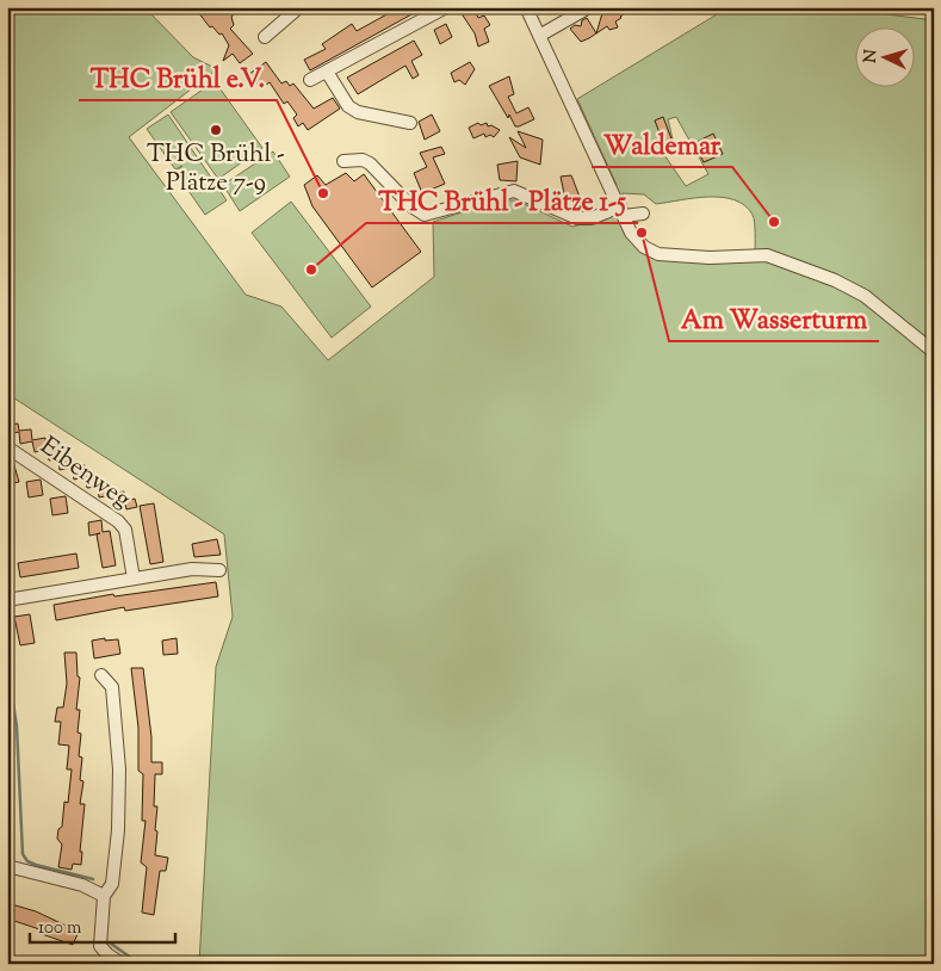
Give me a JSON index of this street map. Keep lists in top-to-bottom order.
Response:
{
  "streets": {
    "street": ["Eibenweg"]
  },
  "places": [
    "THC Brühl - Plätze 7-9",
    "THC Brühl e.V.",
    "Waldemar",
    "Am Wasserturm",
    "THC Brühl - Plätze 1-5"
  ],
  "scale_bar": "100 m",
  "north": "left"
}
